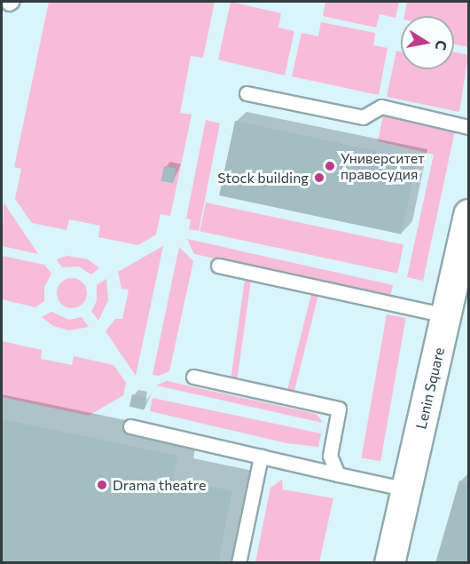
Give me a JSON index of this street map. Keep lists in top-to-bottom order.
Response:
{
  "streets": {
    "street": ["Lenin Square"]
  },
  "places": ["Университет правосудия", "Stock building", "Drama theatre"],
  "north": "right"
}
